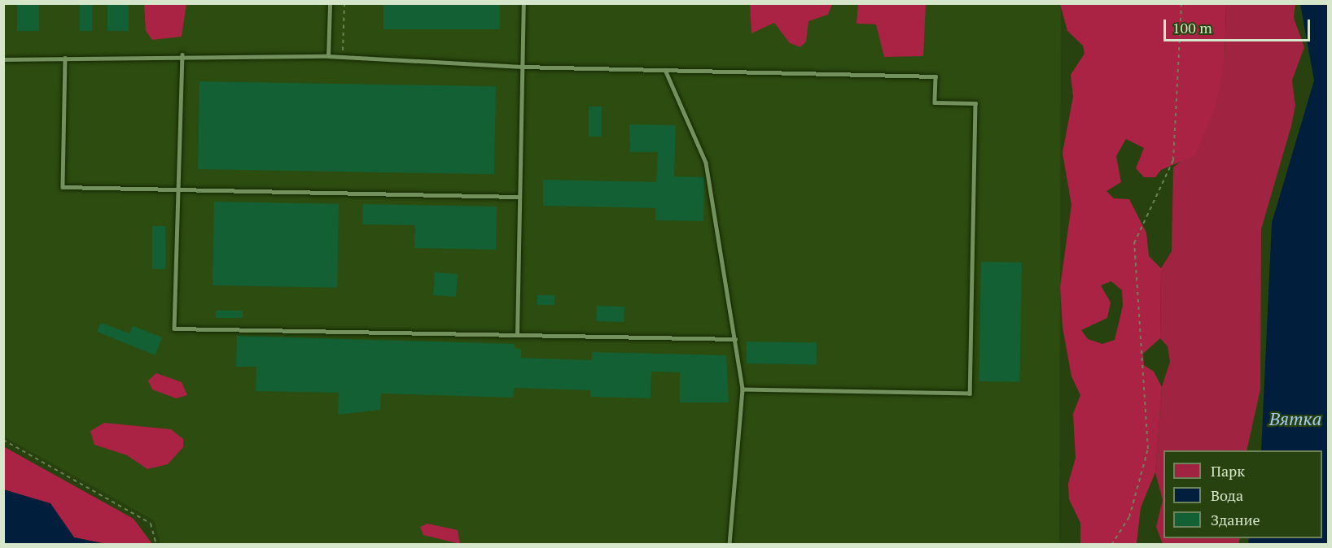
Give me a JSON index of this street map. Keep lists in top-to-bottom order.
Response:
{
  "water": ["Вятка"],
  "legend": ["Парк", "Вода", "Здание"],
  "scale_bar": "100 m"
}
